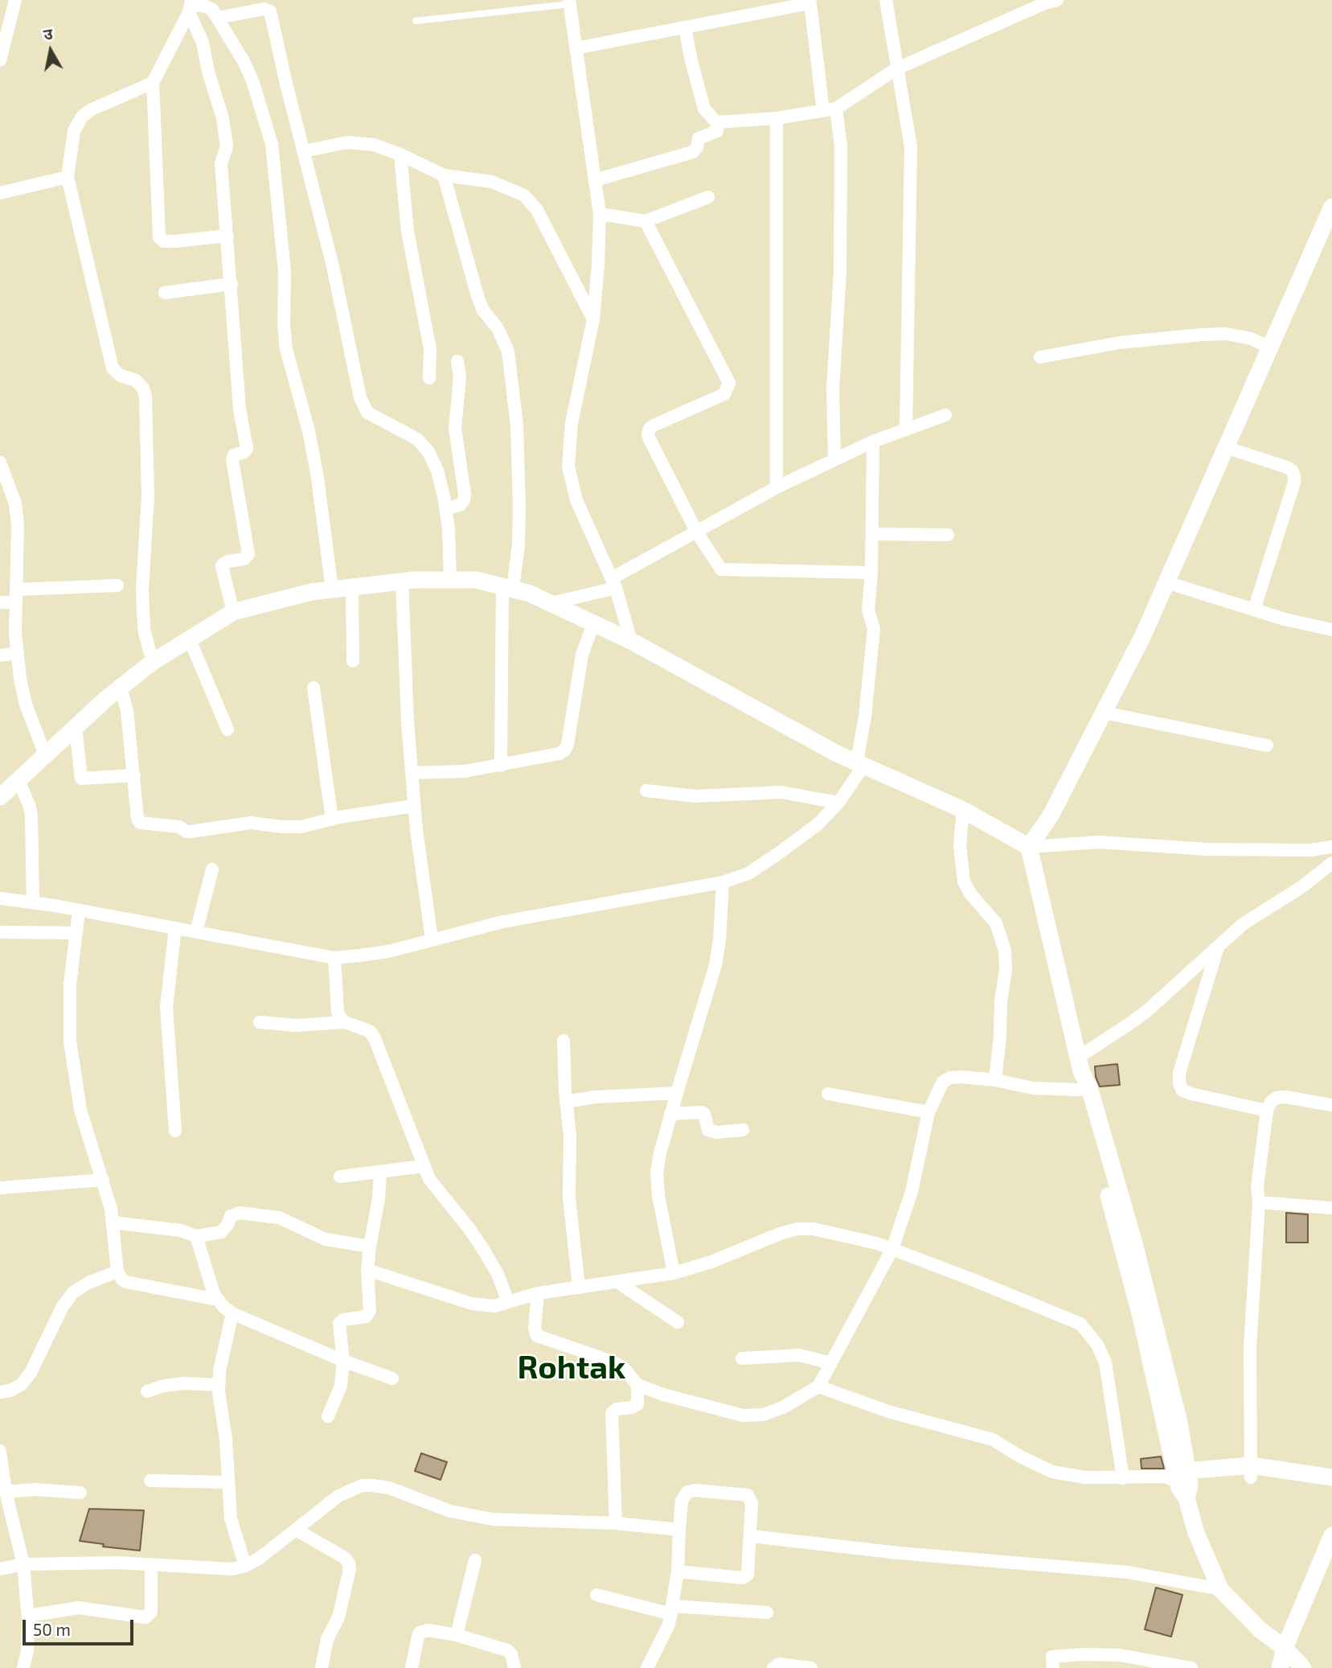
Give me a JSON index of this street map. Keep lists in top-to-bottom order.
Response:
{
  "districts": ["Rohtak"],
  "scale_bar": "50 m",
  "north": "top"
}
